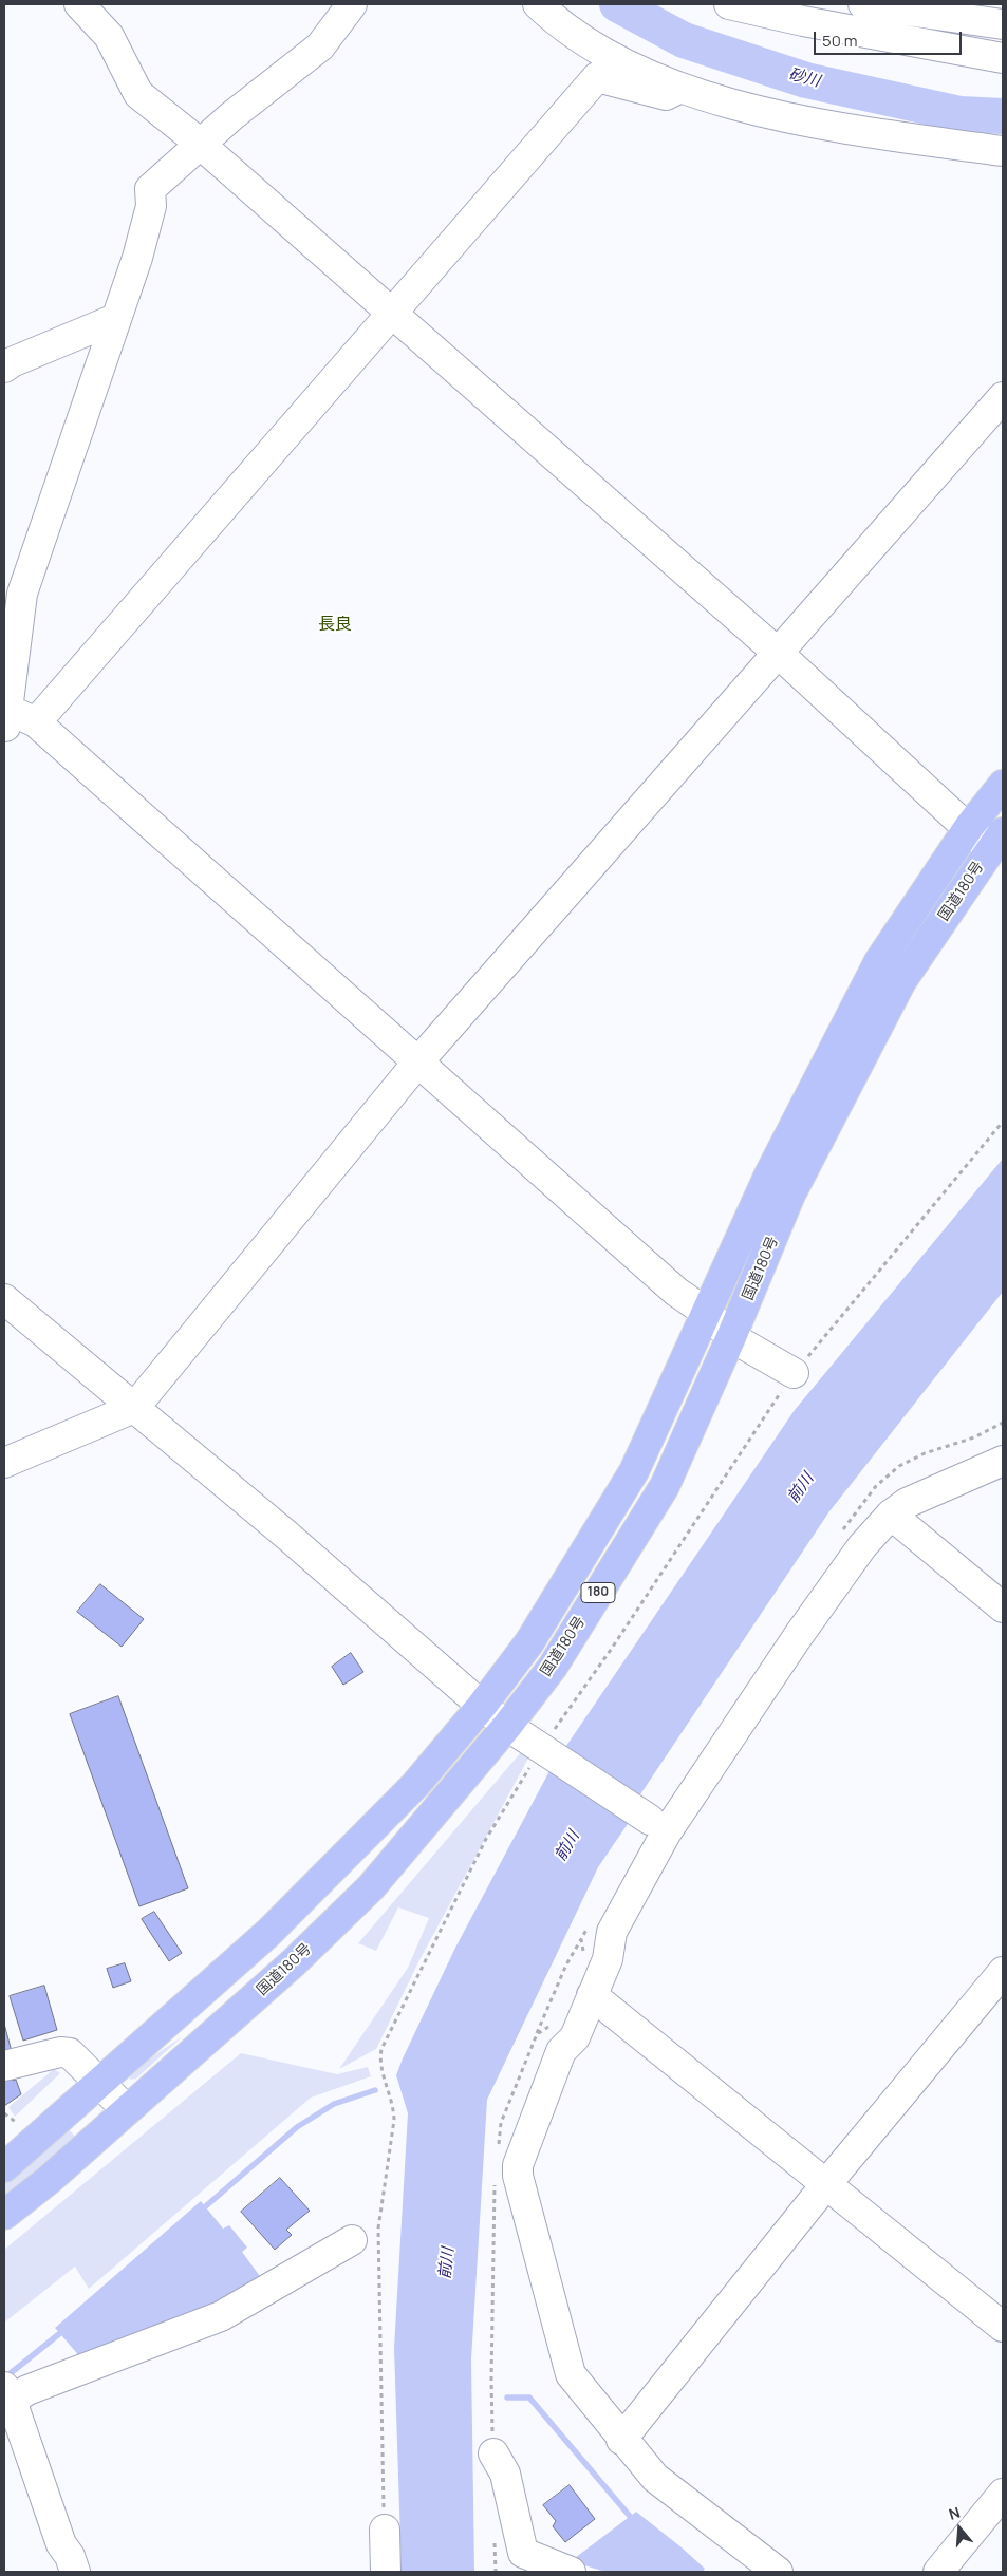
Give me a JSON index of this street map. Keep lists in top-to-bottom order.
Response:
{
  "streets": {
    "highway": ["国道180号", "180"]
  },
  "districts": ["長良"],
  "water": ["砂川", "前川"],
  "scale_bar": "50 m",
  "north": "top"
}
